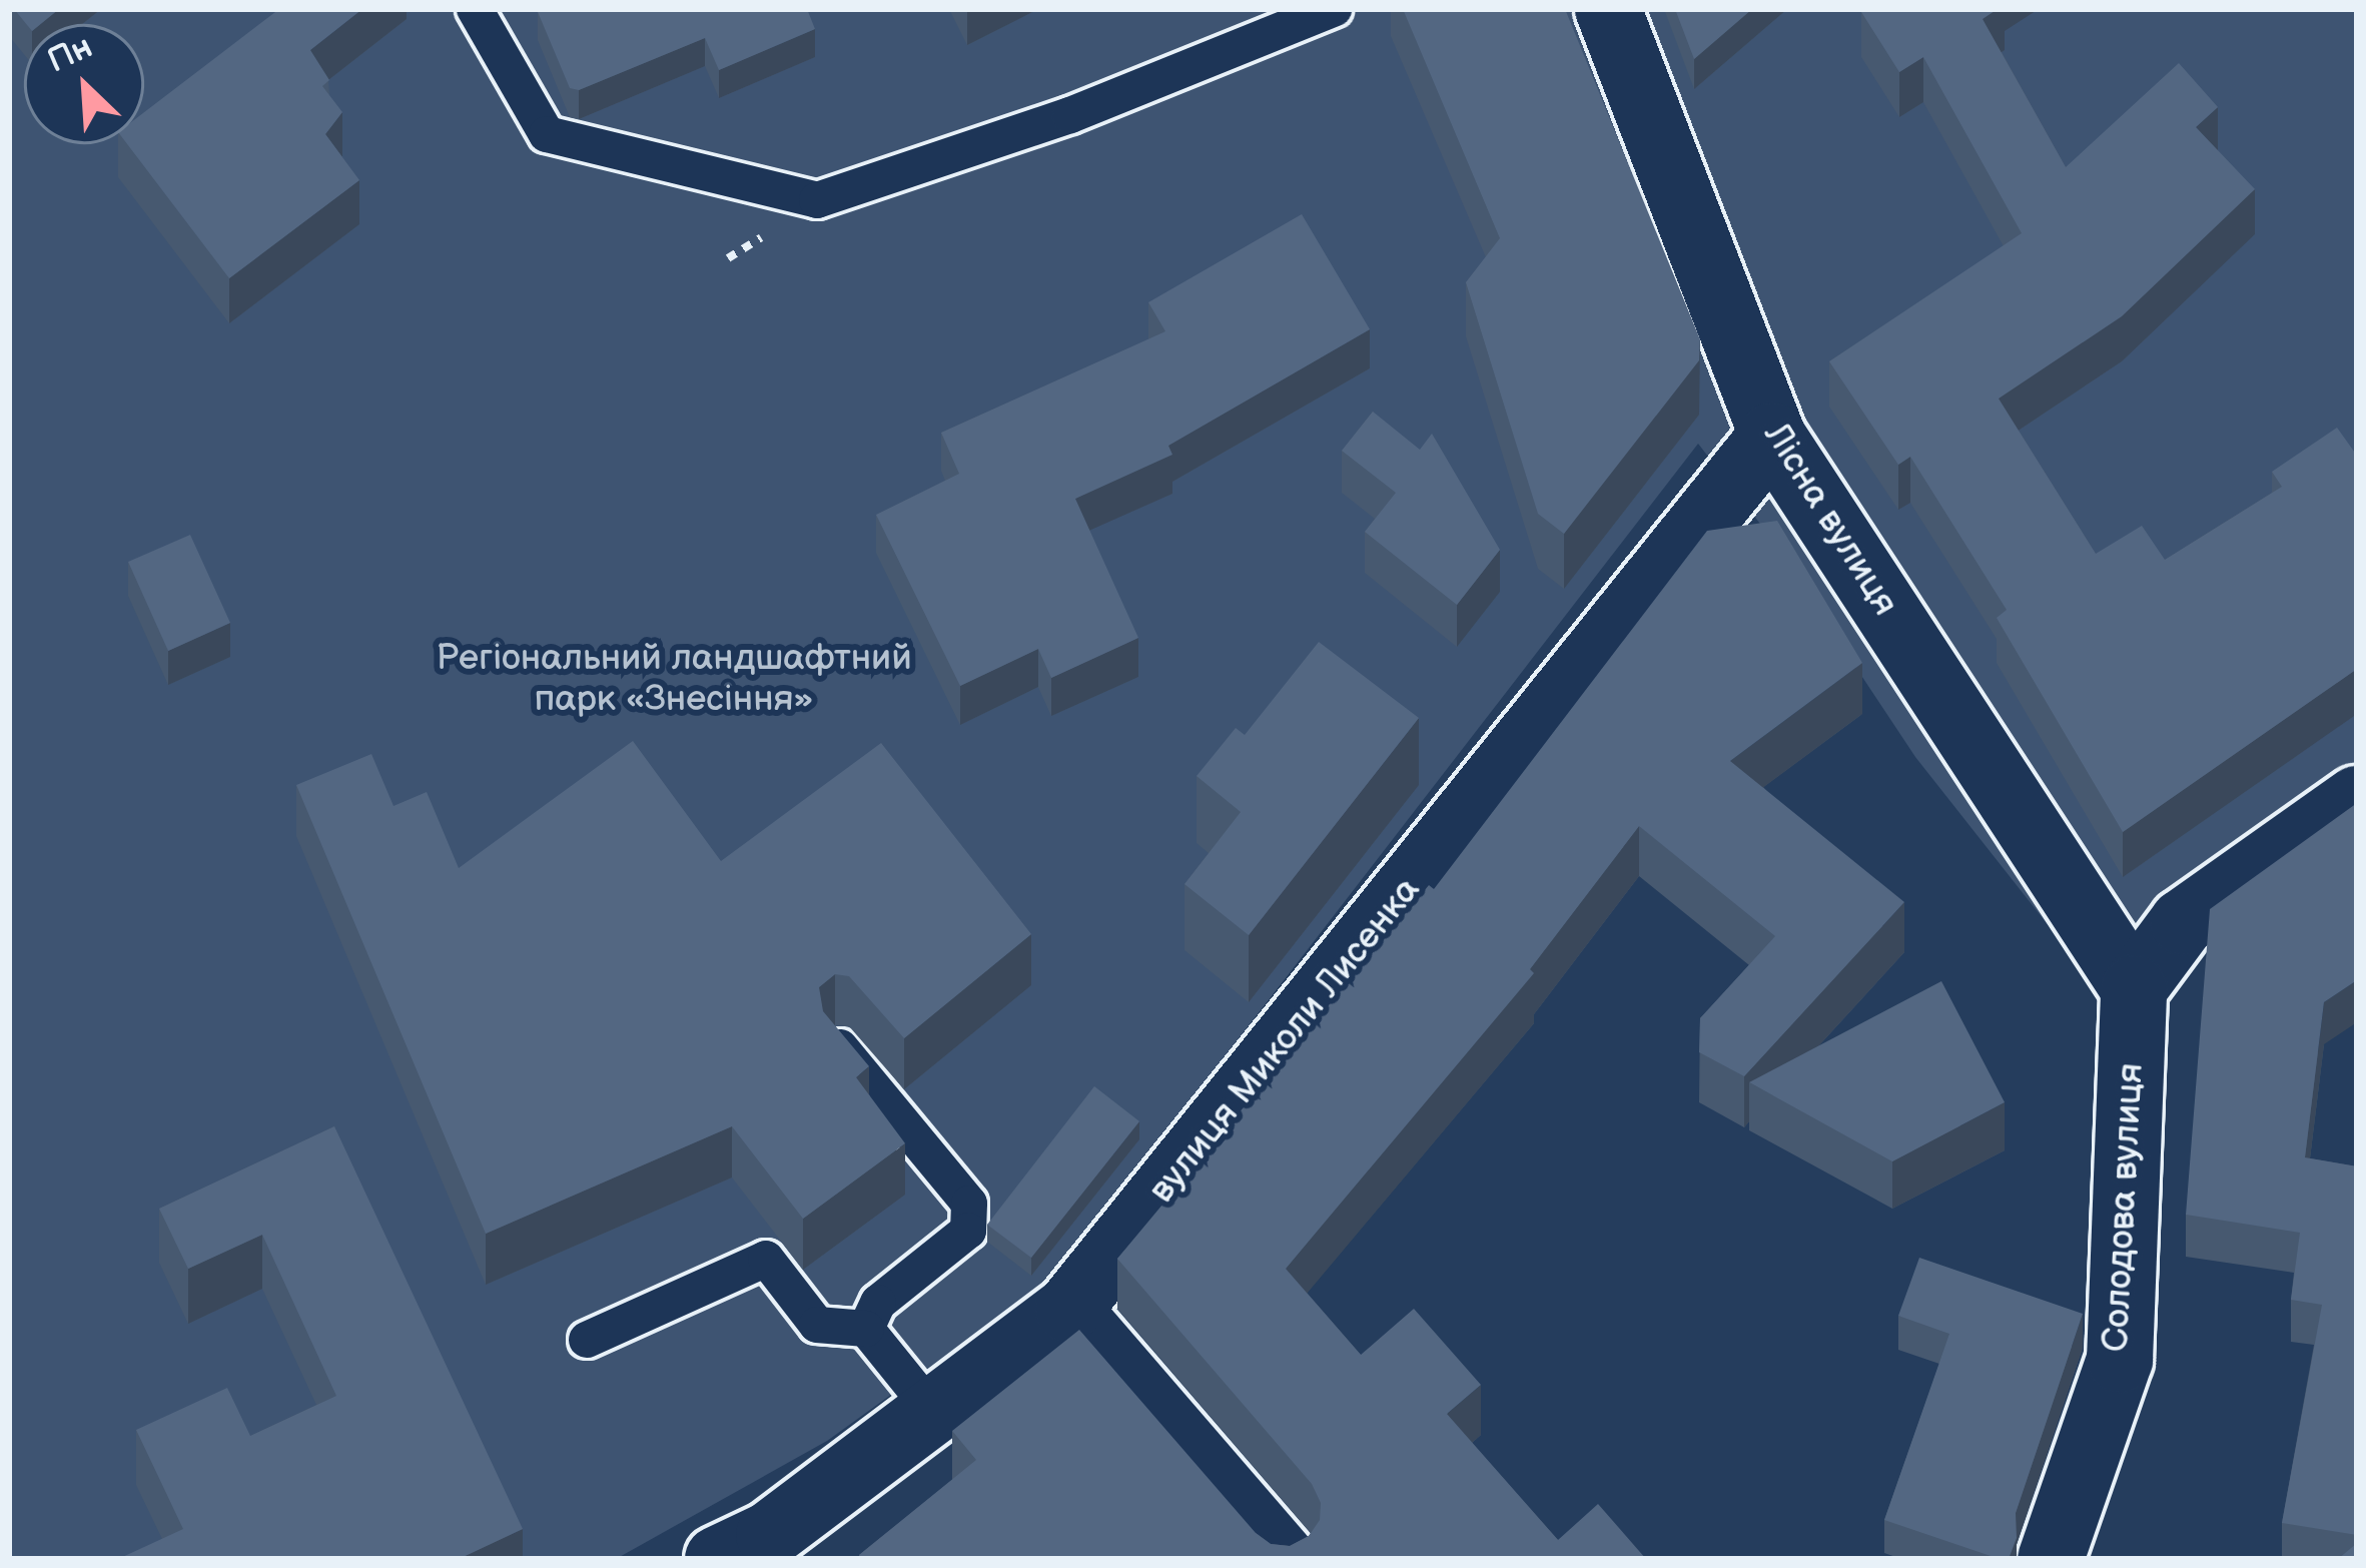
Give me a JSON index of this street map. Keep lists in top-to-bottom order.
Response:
{
  "streets": {
    "street": ["Лісна вулиця", "вулиця Миколи Лисенка", "Солодова вулиця"]
  },
  "crossings": [
    ["Лісна вулиця", "вулиця Миколи Лисенка"],
    ["Лісна вулиця", "Солодова вулиця"]
  ],
  "parks": ["Регіональний ландшафтний парк «Знесіння»"],
  "north": "top left"
}
